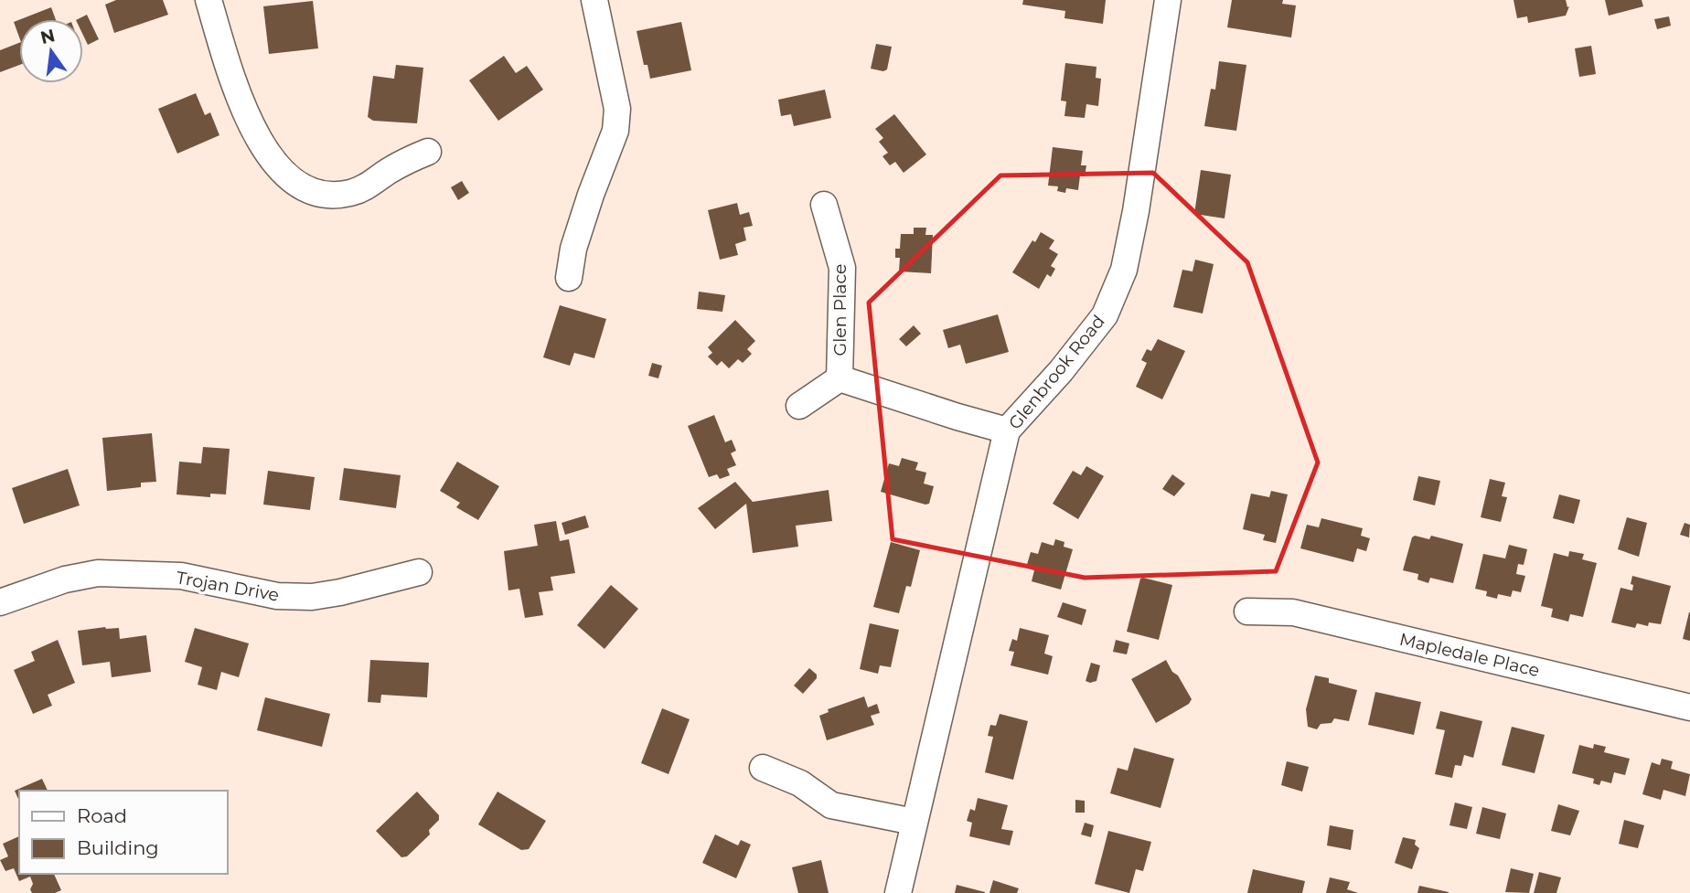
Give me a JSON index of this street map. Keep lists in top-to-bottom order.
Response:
{
  "streets": {
    "street": [
      "Glen Place",
      "Glenbrook Road",
      "Trojan Drive",
      "Mapledale Place"
    ]
  },
  "crossings": [
    ["Glen Place", "Glenbrook Road"]
  ],
  "legend": ["Road", "Building"],
  "north": "top"
}
